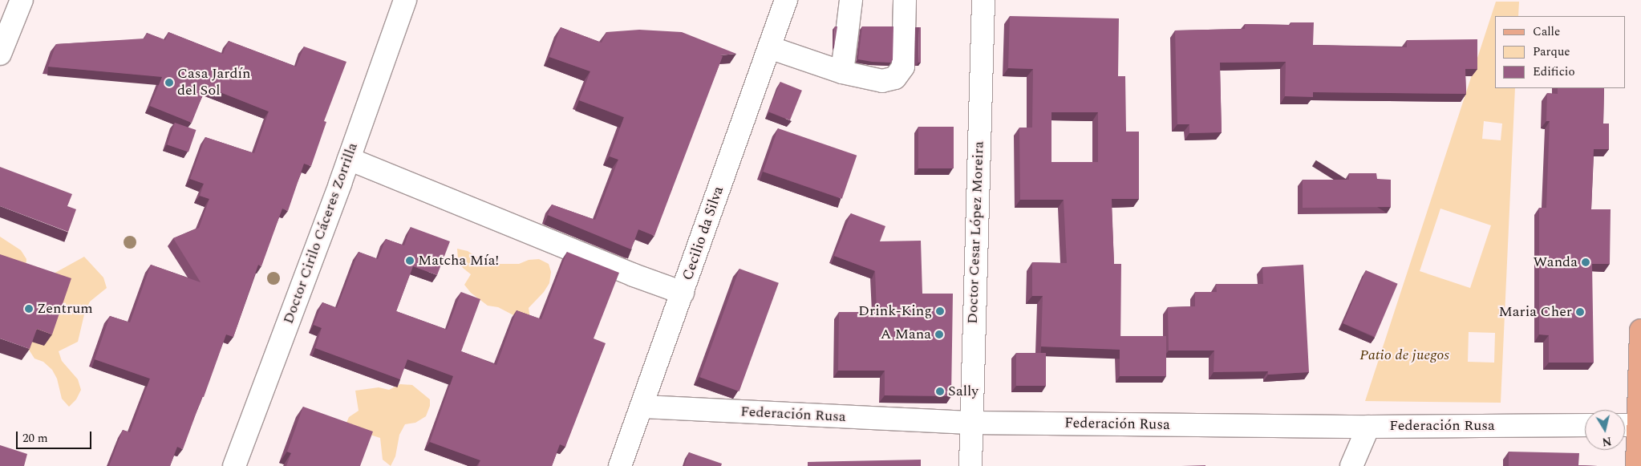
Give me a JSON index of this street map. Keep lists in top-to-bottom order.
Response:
{
  "streets": {
    "street": [
      "Doctor Cesar López Moreira",
      "Doctor Cirilo Cáceres Zorrilla",
      "Cecilio da Silva",
      "Federación Rusa"
    ]
  },
  "crossings": [
    ["Doctor Cesar López Moreira", "Federación Rusa"],
    ["Cecilio da Silva", "Federación Rusa"]
  ],
  "parks": ["Patio de juegos"],
  "places": [
    "Casa Jardín del Sol",
    "Matcha Mía!",
    "Wanda",
    "Zentrum",
    "Drink-King",
    "Maria Cher",
    "A Mana",
    "Sally"
  ],
  "legend": ["Calle", "Parque", "Edificio"],
  "scale_bar": "20 m",
  "north": "bottom"
}
